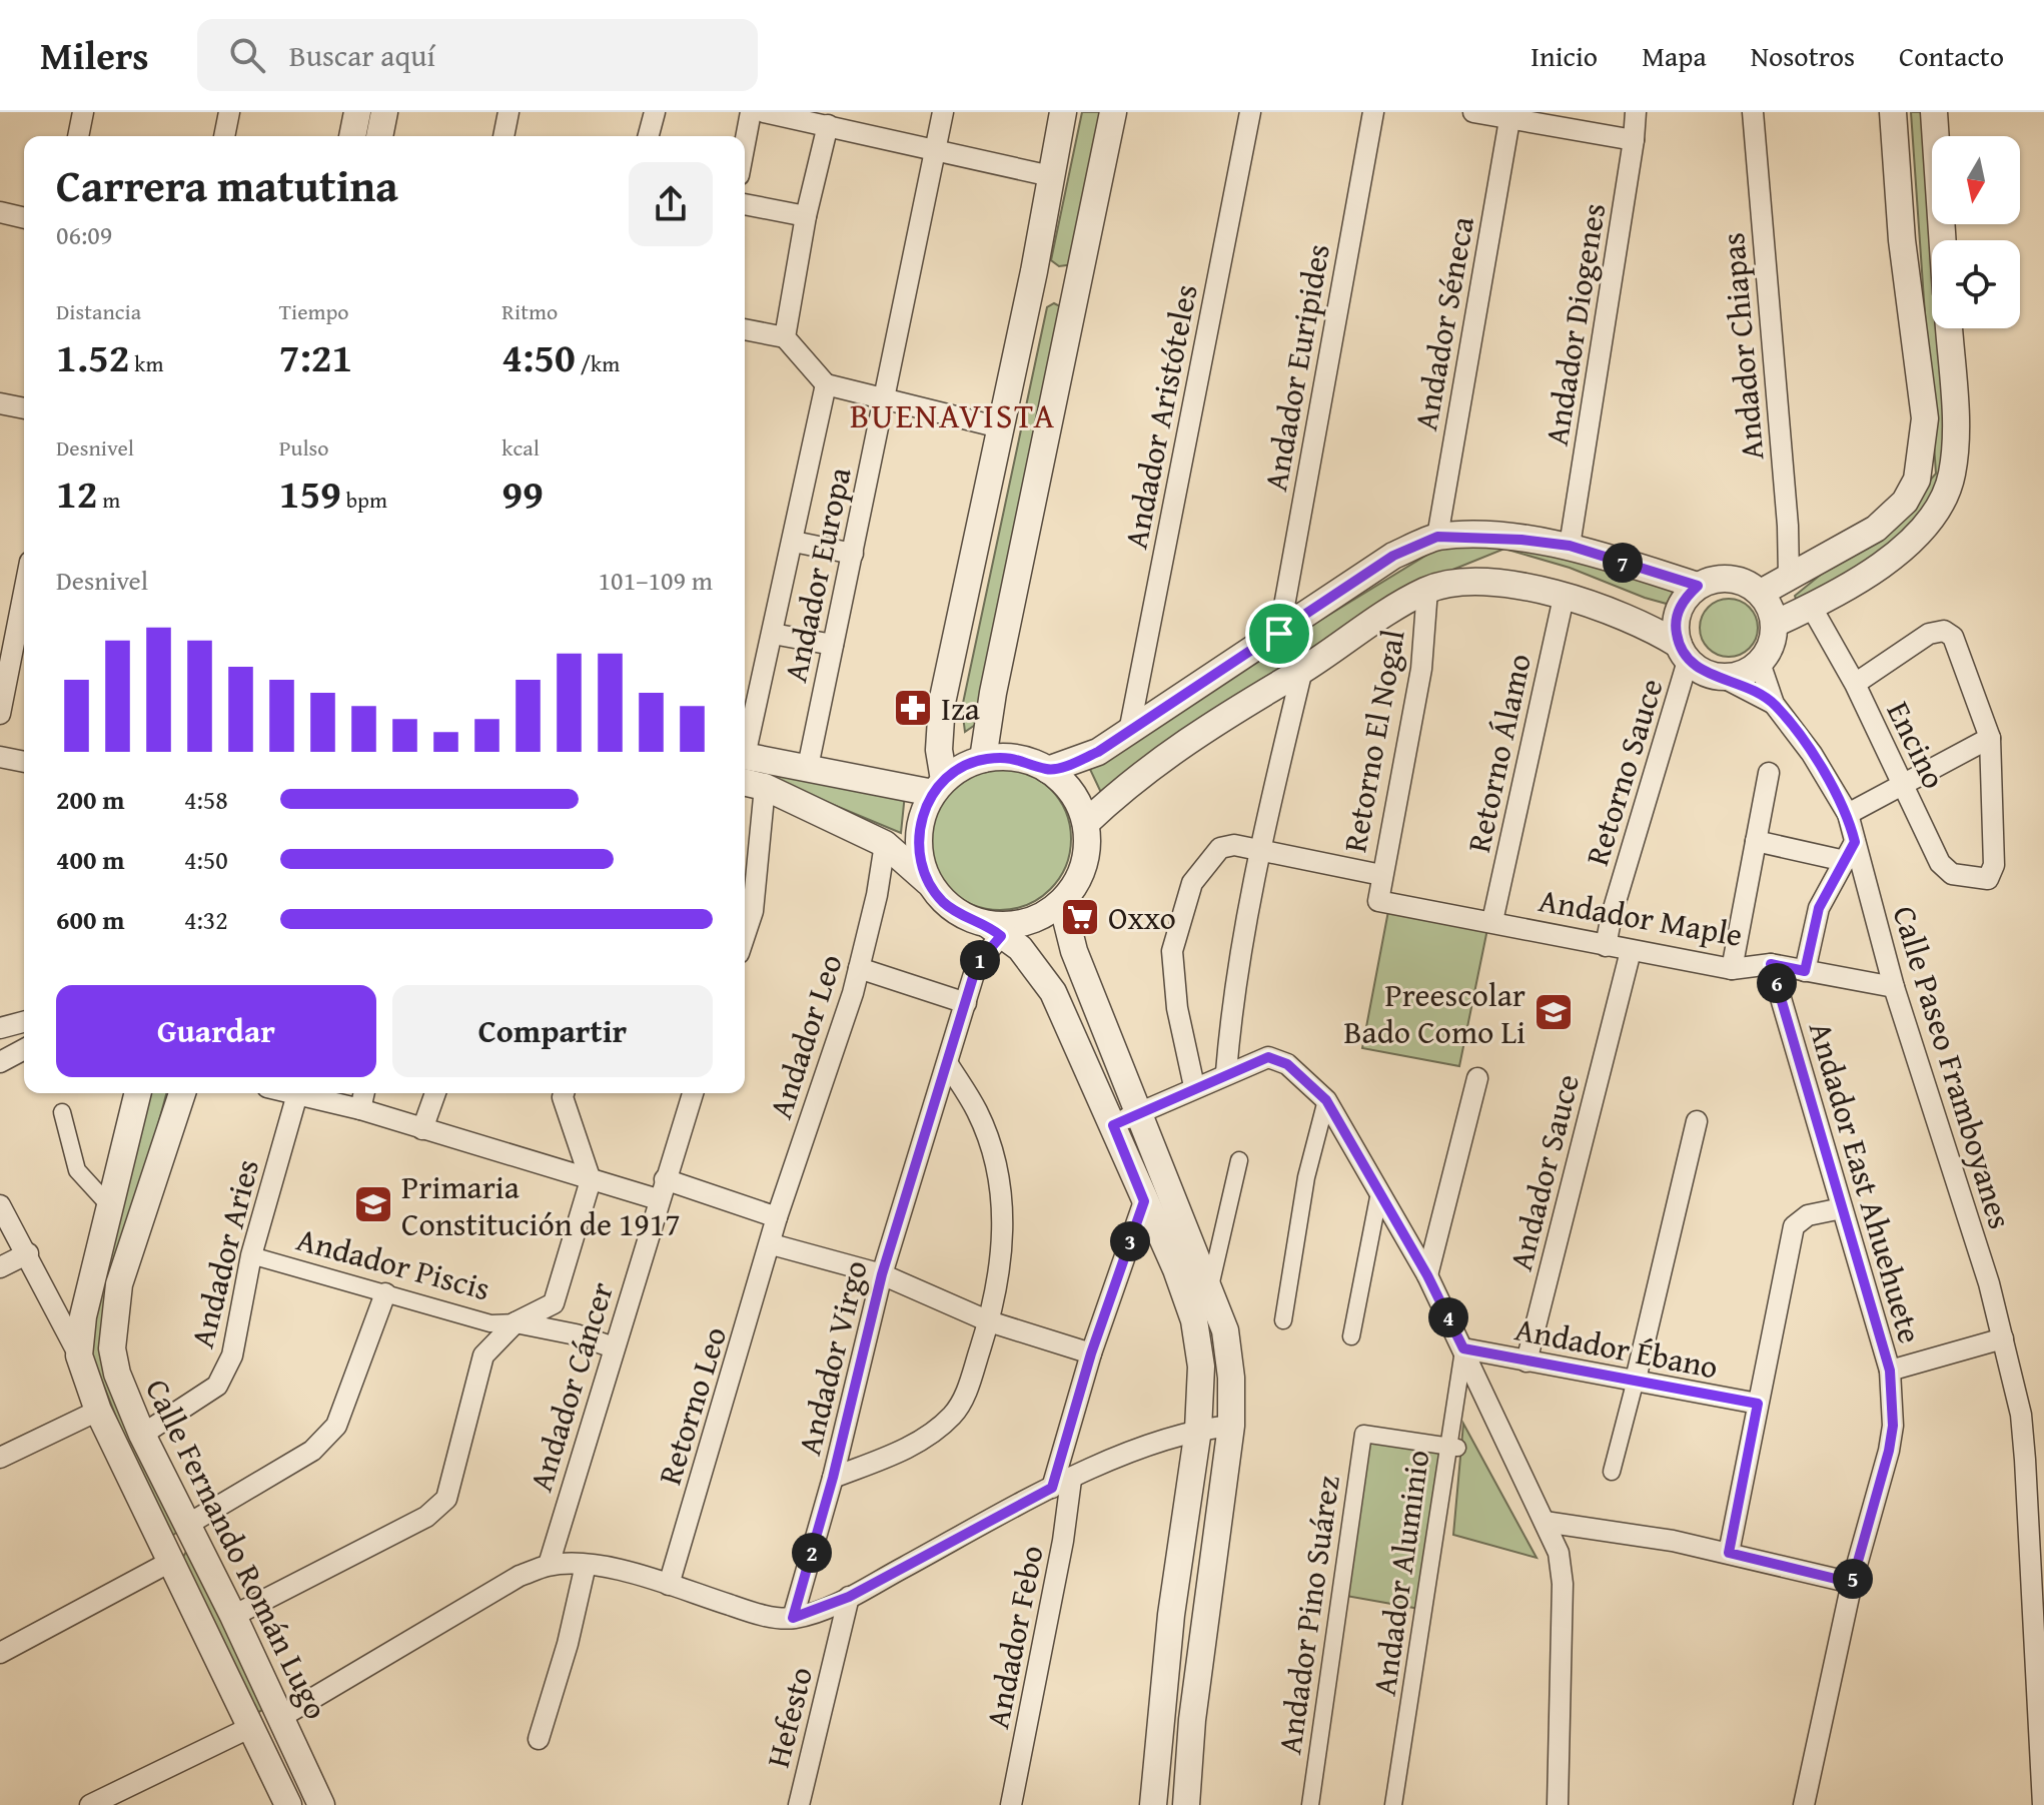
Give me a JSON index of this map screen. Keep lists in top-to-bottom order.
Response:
{
  "streets": {
    "street": [
      "Andador Séneca",
      "Andador Diogenes",
      "Andador Chiapas",
      "Andador Euripides",
      "Andador Aristóteles",
      "Andador Europa",
      "Retorno El Nogal",
      "Encino",
      "Retorno Álamo",
      "Retorno Sauce",
      "Andador Maple",
      "Andador Leo",
      "Calle Paseo Framboyanes",
      "Andador Sauce",
      "Andador East Ahuehuete",
      "Andador Aries",
      "Andador Piscis",
      "Andador Ébano",
      "Andador Virgo",
      "Andador Cáncer",
      "Retorno Leo",
      "Calle Fernando Román Lugo",
      "Andador Aluminio",
      "Andador Pino Suárez",
      "Andador Febo",
      "Hefesto"
    ]
  },
  "crossings": [
    ["Retorno El Nogal", "Andador Maple"],
    ["Retorno Álamo", "Andador Maple"],
    ["Retorno Sauce", "Andador Maple"],
    ["Retorno Sauce", "Calle Paseo Framboyanes"],
    ["Andador Maple", "Calle Paseo Framboyanes"],
    ["Andador Maple", "Andador Sauce"],
    ["Andador Maple", "Andador East Ahuehuete"],
    ["Andador Leo", "Retorno Leo"],
    ["Andador Sauce", "Andador Ébano"],
    ["Andador Aries", "Andador Piscis"],
    ["Andador Aries", "Calle Fernando Román Lugo"],
    ["Andador Piscis", "Andador Cáncer"],
    ["Andador Ébano", "Andador Aluminio"],
    ["Andador Aluminio", "Andador Pino Suárez"]
  ],
  "districts": ["BUENAVISTA"],
  "places": {
    "pharmacy": ["Iza"],
    "supermarket": ["Oxxo"],
    "school or university": ["Preescolar Bado Como Li", "Primaria Constitución de 1917"]
  },
  "north": "bottom",
  "page": {
    "header": "Milers",
    "search": "Buscar aquí",
    "nav": [
      "Inicio",
      "Mapa",
      "Nosotros",
      "Contacto"
    ],
    "heading": ["Carrera matutina", "06:09"],
    "stats": [
      ["Distancia", "1.52 km"],
      ["Tiempo", "7:21"],
      ["Ritmo", "4:50 /km"],
      ["Desnivel", "12 m"],
      ["Pulso", "159 bpm"],
      ["kcal", "99"]
    ],
    "pins": [
      "7",
      "1",
      "6",
      "3",
      "4",
      "2",
      "5"
    ],
    "chart": ["Desnivel", "101–109 m"],
    "list": [
      {
        "name": "200 m",
        "note": "4:58"
      },
      {
        "name": "400 m",
        "note": "4:50"
      },
      {
        "name": "600 m",
        "note": "4:32"
      }
    ],
    "buttons": ["Guardar", "Compartir"]
  }
}
